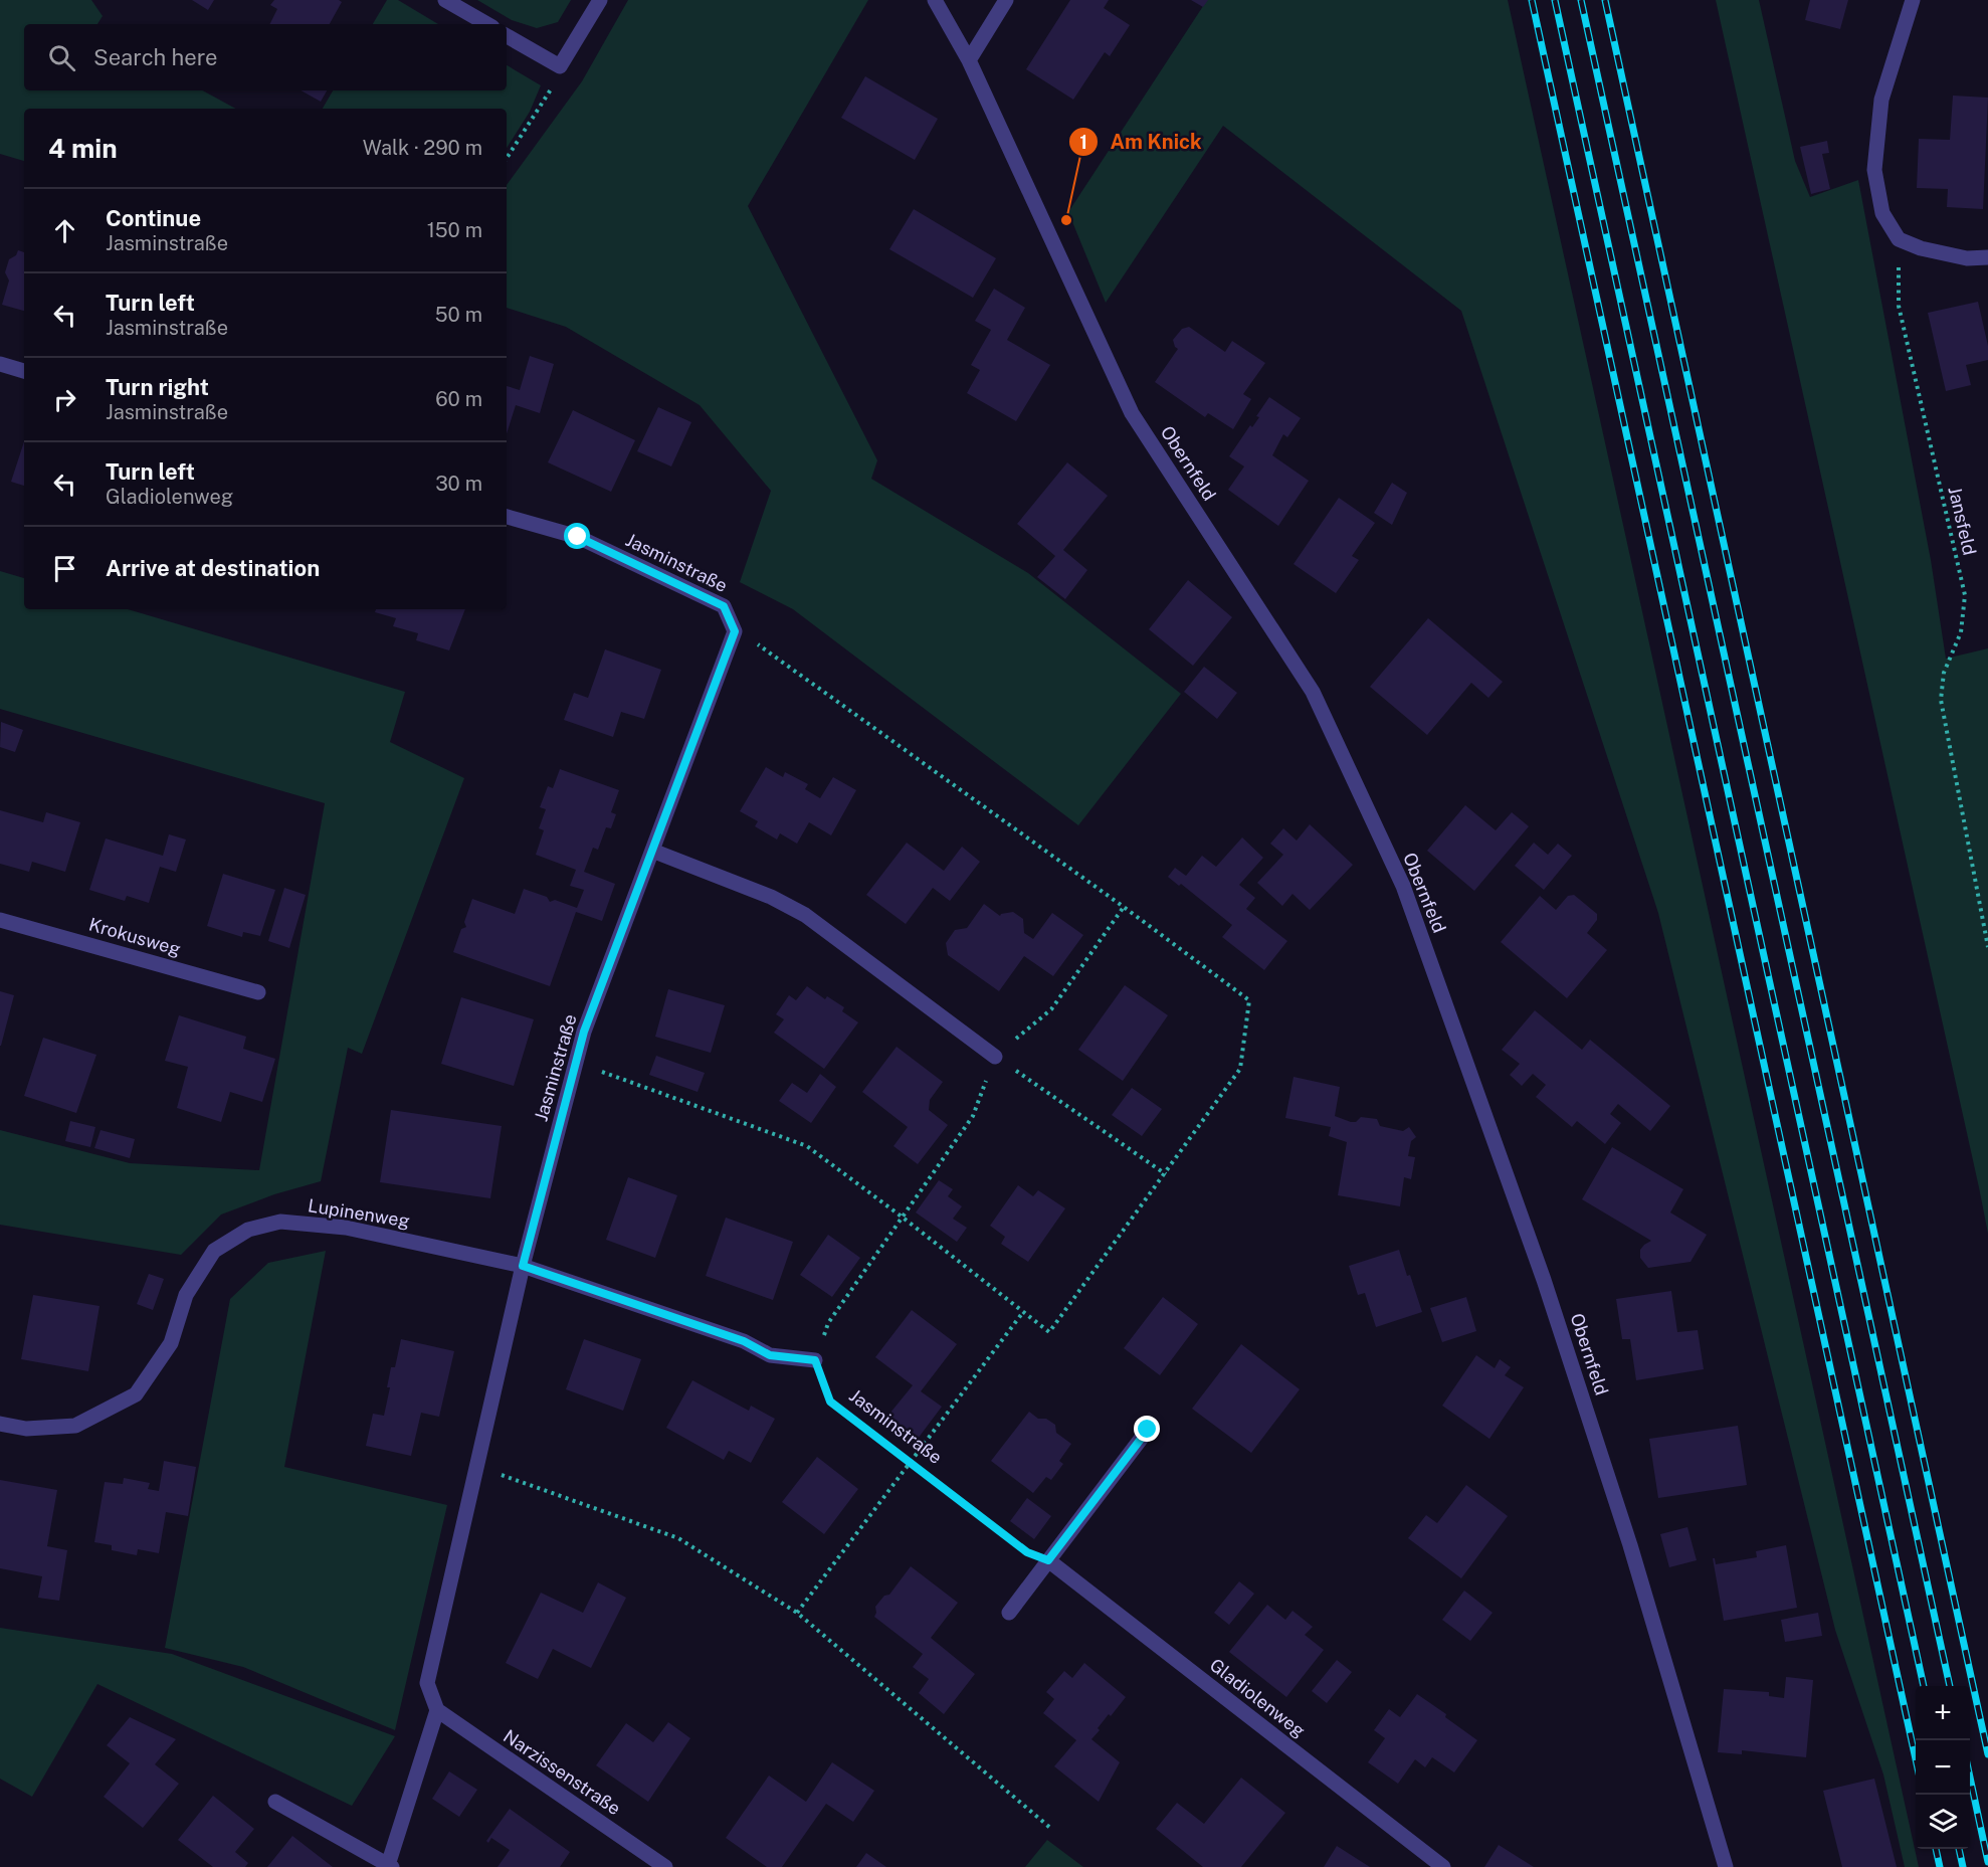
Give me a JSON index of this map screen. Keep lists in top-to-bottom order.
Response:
{
  "streets": {
    "street": [
      "Obernfeld",
      "Jasminstraße",
      "Krokusweg",
      "Lupinenweg",
      "Gladiolenweg",
      "Narzissenstraße"
    ],
    "path": ["Jansfeld"]
  },
  "crossings": [
    ["Jasminstraße", "Lupinenweg"],
    ["Jasminstraße", "Gladiolenweg"],
    ["Jasminstraße", "Narzissenstraße"]
  ],
  "places": ["Am Knick"],
  "page": {
    "search": "Search here",
    "heading": ["4 min", "Walk · 290 m"],
    "list": [
      ["Continue", "Jasminstraße", "150 m"],
      ["Turn left", "Jasminstraße", "50 m"],
      ["Turn right", "Jasminstraße", "60 m"],
      ["Turn left", "Gladiolenweg", "30 m"],
      "Arrive at destination"
    ],
    "map_buttons": ["+", "−"]
  }
}
